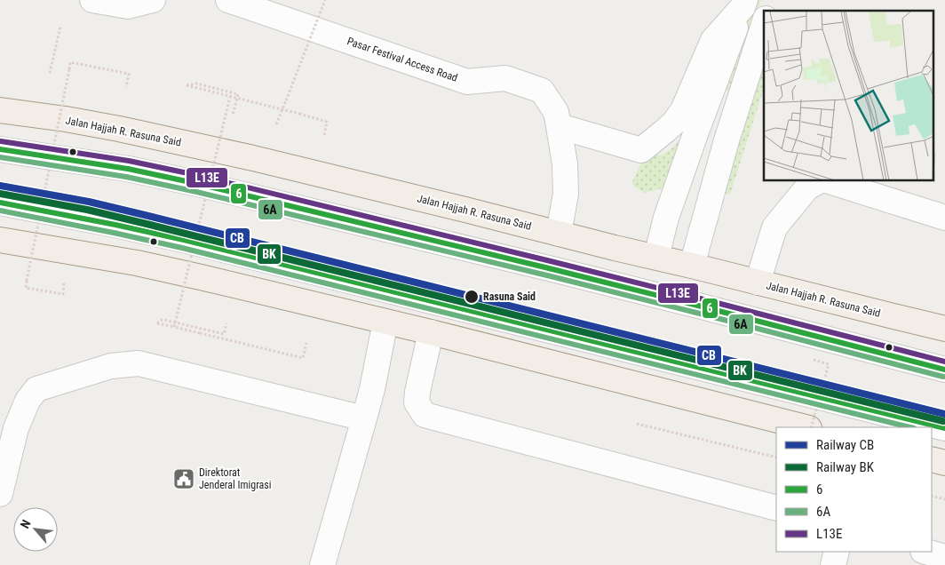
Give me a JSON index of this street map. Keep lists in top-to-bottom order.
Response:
{
  "streets": {
    "main road": ["Jalan Hajjah R. Rasuna Said"],
    "lane": ["Pasar Festival Access Road"]
  },
  "crossings": [
    ["Pasar Festival Access Road", "Jalan Hajjah R. Rasuna Said"]
  ],
  "places": {
    "other": ["Rasuna Said"],
    "public building": ["Direktorat Jenderal Imigrasi"]
  },
  "lines": [
    "transit line L13E",
    "transit line 6",
    "transit line 6A",
    "rail line CB",
    "rail line BK"
  ],
  "legend": [
    "Railway CB",
    "Railway BK",
    "6",
    "6A",
    "L13E"
  ],
  "north": "top left"
}
